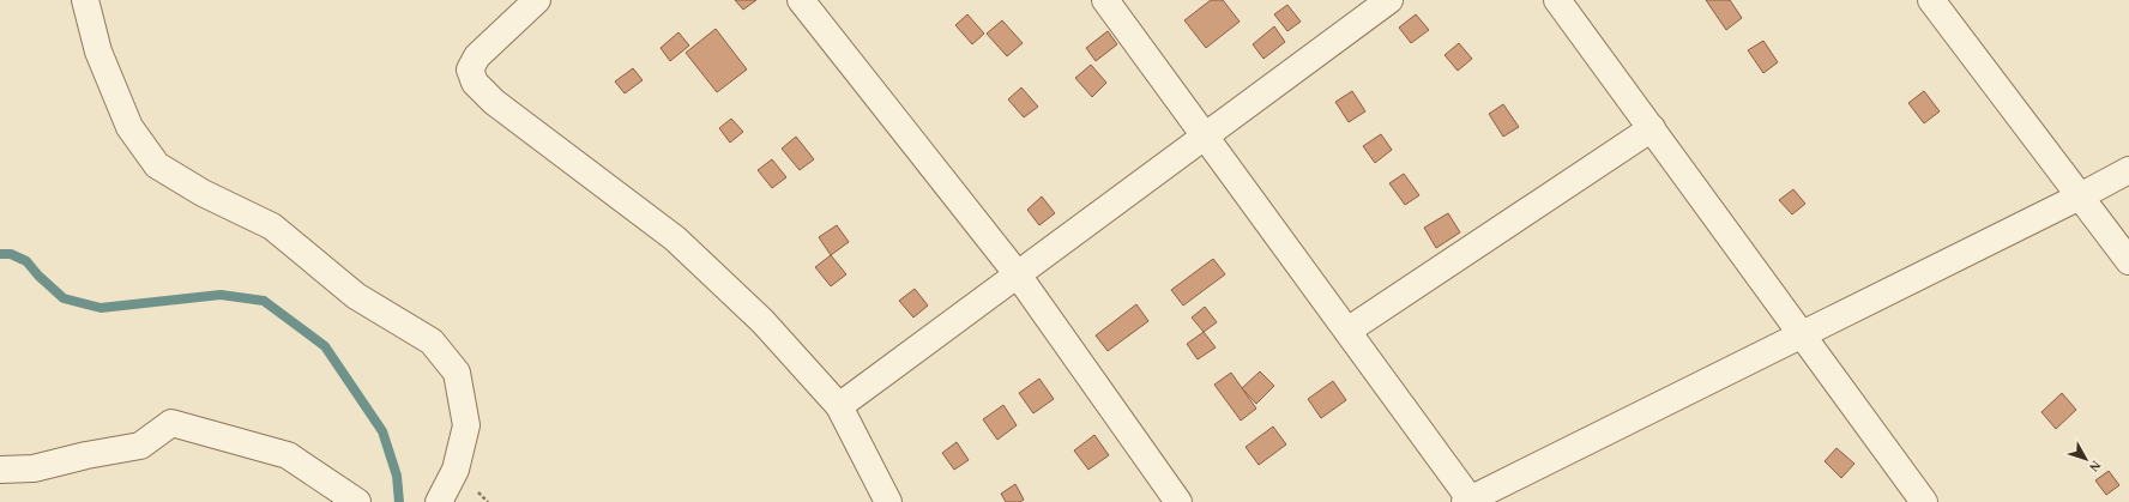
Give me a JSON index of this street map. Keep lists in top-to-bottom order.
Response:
{
  "north": "bottom right"
}
